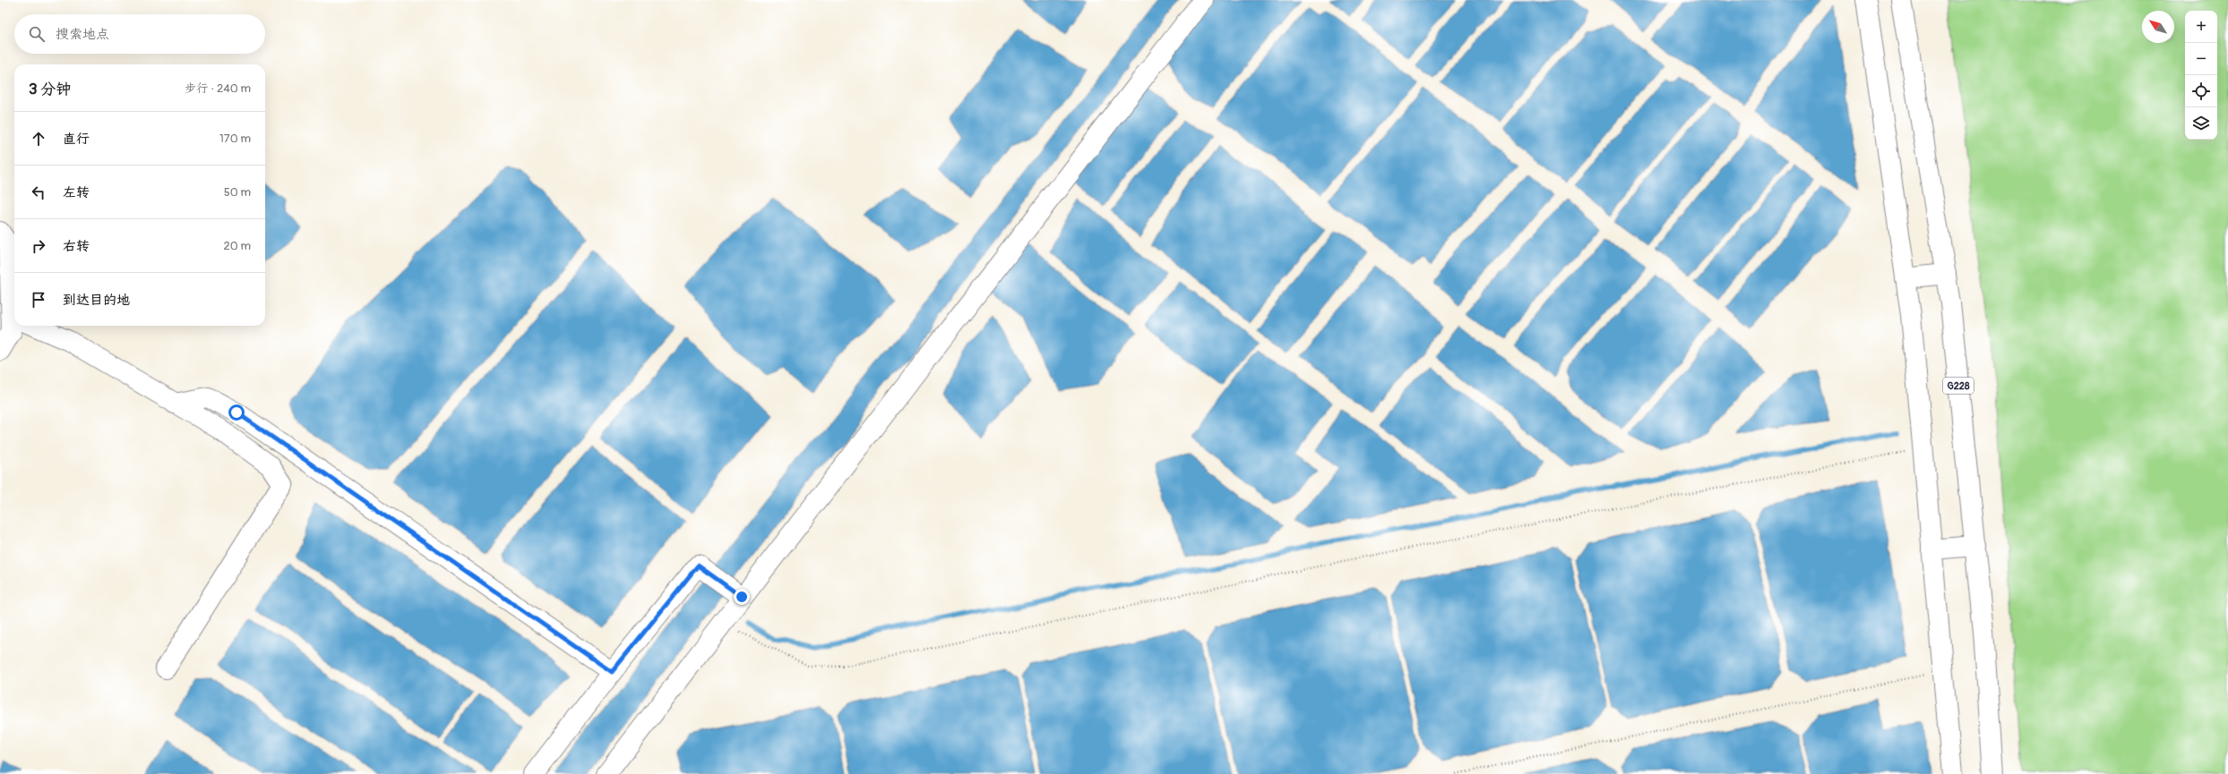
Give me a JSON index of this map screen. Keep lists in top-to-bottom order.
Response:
{
  "streets": {
    "main road": ["G228"]
  },
  "north": "top left",
  "page": {
    "map_buttons": ["+", "−"],
    "search": "搜索地点",
    "heading": ["3 分钟", "步行 · 240 m"],
    "list": [
      ["直行", "170 m"],
      ["左转", "50 m"],
      ["右转", "20 m"],
      "到达目的地"
    ]
  }
}
